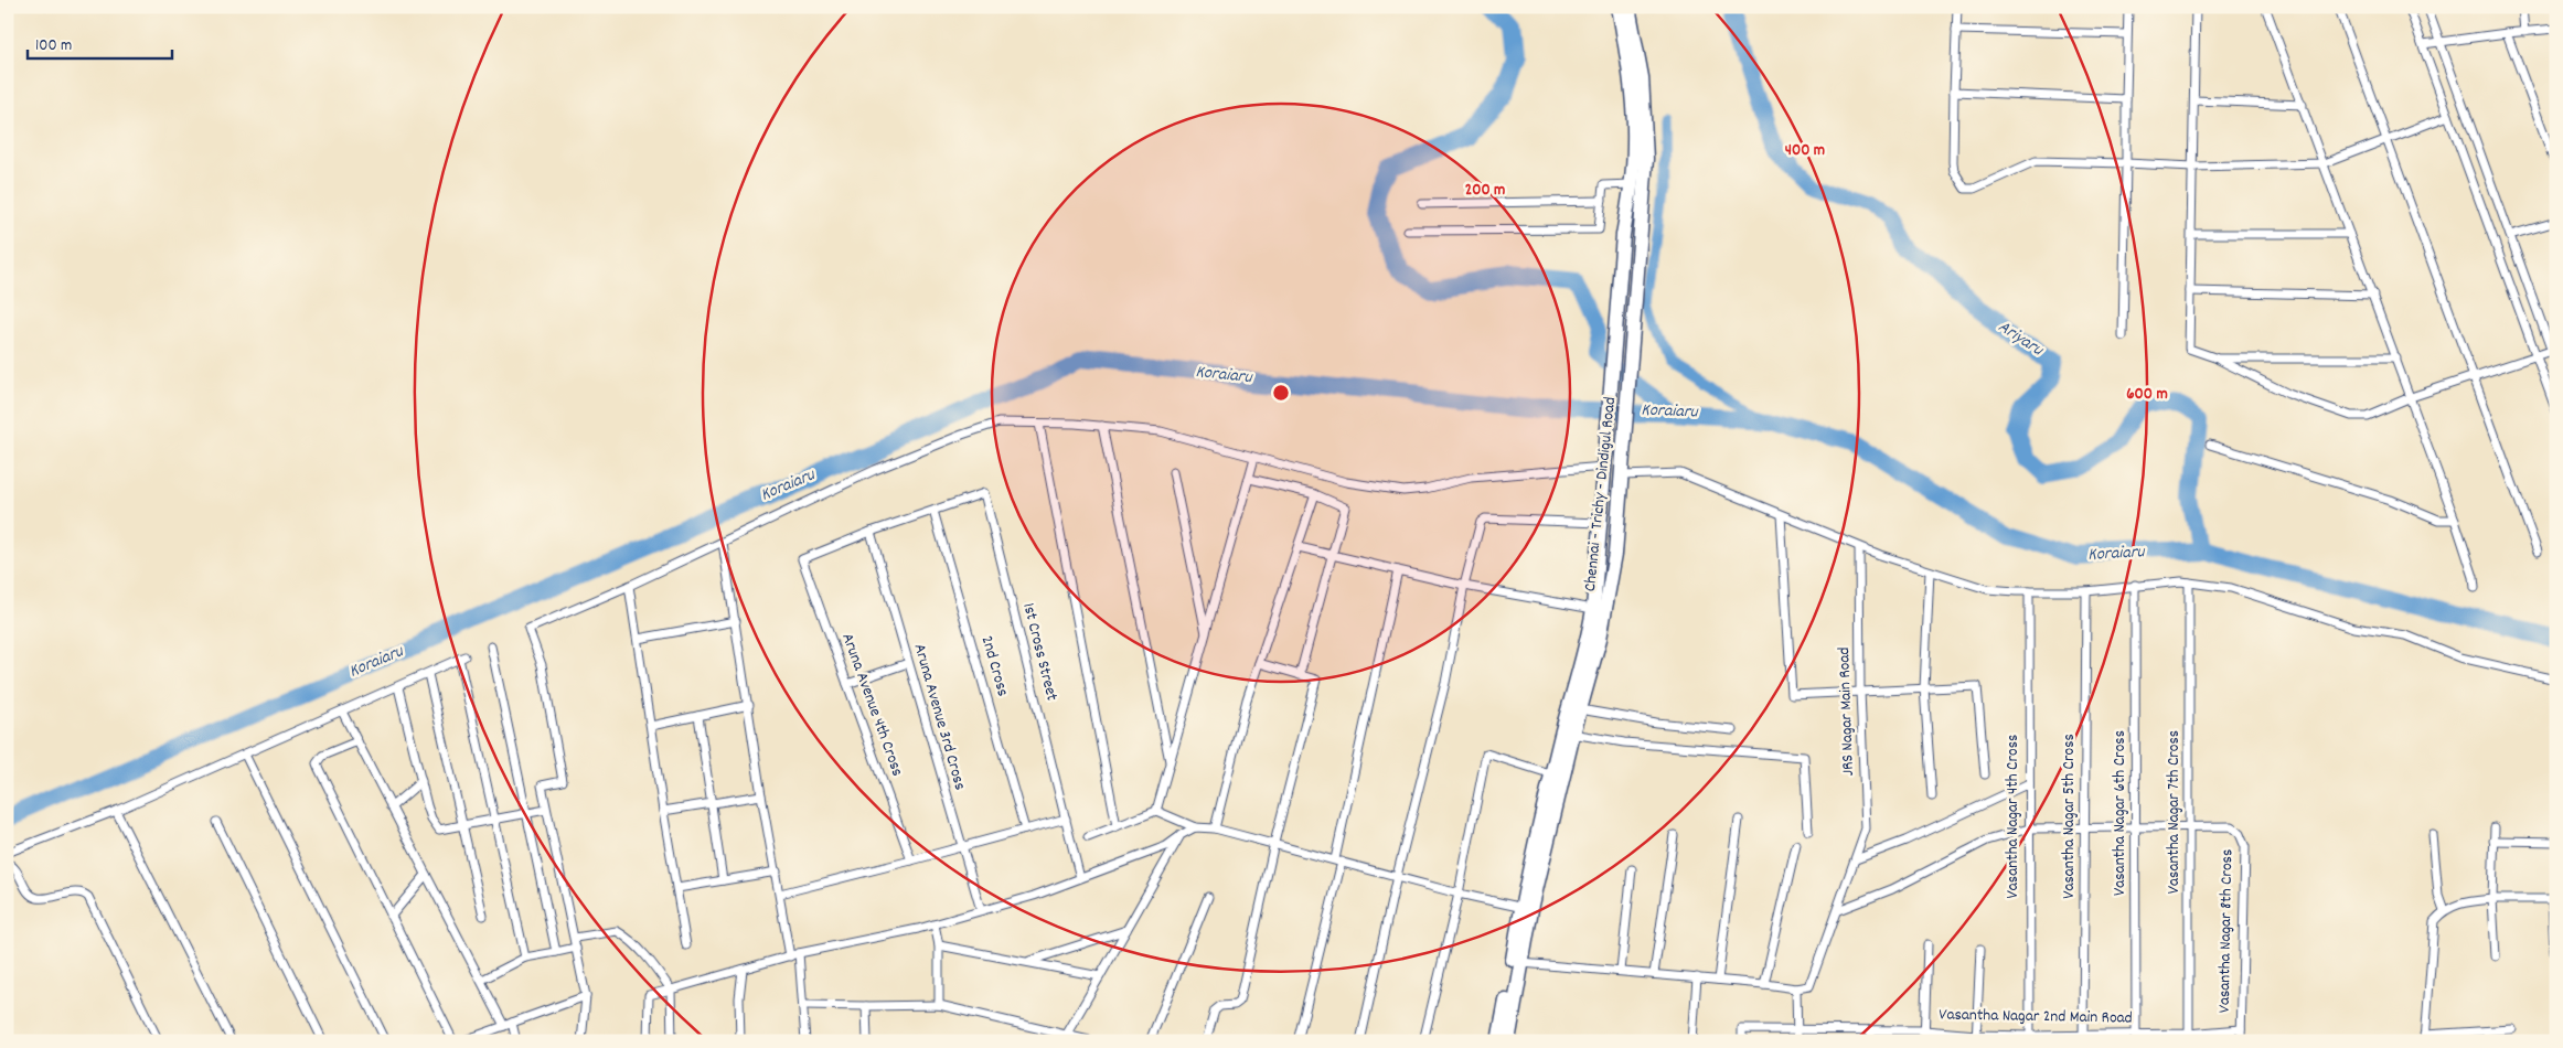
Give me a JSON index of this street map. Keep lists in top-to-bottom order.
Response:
{
  "streets": {
    "highway": ["Chennai - Trichy - Dindigul Road"],
    "street": [
      "1st Cross Street",
      "2nd Cross",
      "Aruna Avenue 4th Cross",
      "JRS Nagar Main Road",
      "Aruna Avenue 3rd Cross",
      "Vasantha Nagar 7th Cross",
      "Vasantha Nagar 6th Cross",
      "Vasantha Nagar 4th Cross",
      "Vasantha Nagar 5th Cross",
      "Vasantha Nagar 8th Cross",
      "Vasantha Nagar 2nd Main Road"
    ]
  },
  "crossings": [
    ["1st Cross Street", "2nd Cross"],
    ["Aruna Avenue 4th Cross", "Aruna Avenue 3rd Cross"],
    ["Vasantha Nagar 7th Cross", "Vasantha Nagar 8th Cross"],
    ["Vasantha Nagar 7th Cross", "Vasantha Nagar 2nd Main Road"],
    ["Vasantha Nagar 6th Cross", "Vasantha Nagar 2nd Main Road"],
    ["Vasantha Nagar 4th Cross", "Vasantha Nagar 2nd Main Road"],
    ["Vasantha Nagar 5th Cross", "Vasantha Nagar 2nd Main Road"],
    ["Vasantha Nagar 8th Cross", "Vasantha Nagar 2nd Main Road"]
  ],
  "water": ["Ariyaru", "Koraiaru"],
  "scale_bar": "100 m",
  "rings": ["400 m", "200 m", "600 m"]
}
